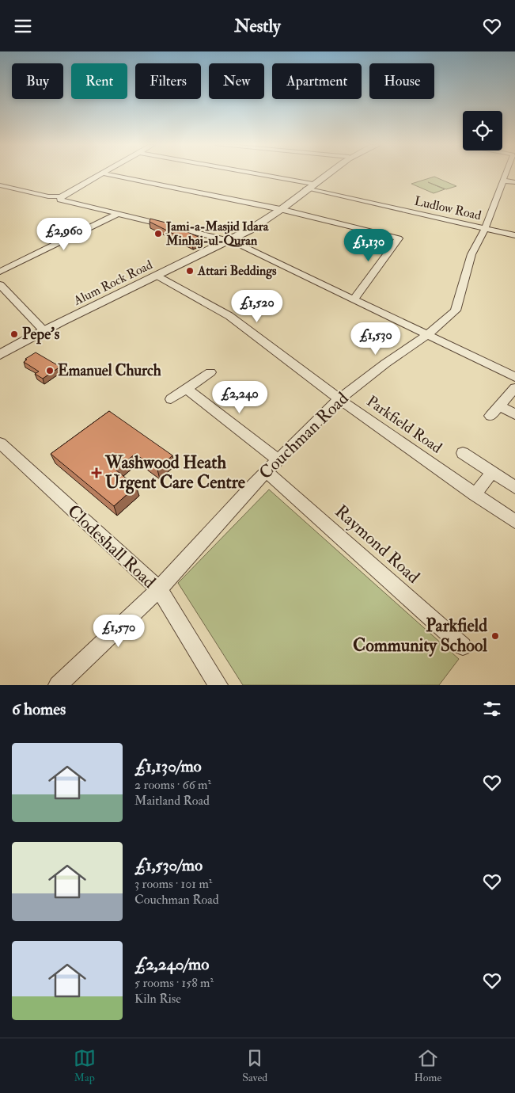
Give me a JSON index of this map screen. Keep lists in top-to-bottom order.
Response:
{
  "streets": {
    "street": [
      "Ludlow Road",
      "Alum Rock Road",
      "Parkfield Road",
      "Couchman Road",
      "Raymond Road",
      "Clodeshall Road"
    ]
  },
  "crossings": [
    ["Ludlow Road", "Alum Rock Road"],
    ["Ludlow Road", "Couchman Road"],
    ["Alum Rock Road", "Parkfield Road"],
    ["Parkfield Road", "Couchman Road"],
    ["Couchman Road", "Raymond Road"],
    ["Couchman Road", "Clodeshall Road"]
  ],
  "places": {
    "other": [
      "Jami-a-Masjid Idara Minhaj-ul-Quran",
      "Attari Beddings",
      "Pepe's",
      "Emanuel Church",
      "Parkfield Community School"
    ],
    "health": ["Washwood Heath Urgent Care Centre"]
  },
  "page": {
    "header": "Nestly",
    "chip": [
      "Buy",
      "Rent",
      "Filters",
      "New",
      "Apartment",
      "House"
    ],
    "price": [
      "£2,960",
      "£1,130",
      "£1,520",
      "£1,530",
      "£2,240",
      "£1,570"
    ],
    "heading": "6 homes",
    "list": [
      {
        "name": "£1,130/mo",
        "note": "2 rooms · 66 m² · Maitland Road"
      },
      {
        "name": "£1,530/mo",
        "note": "3 rooms · 101 m² · Couchman Road"
      },
      {
        "name": "£2,240/mo",
        "note": "5 rooms · 158 m² · Kiln Rise"
      }
    ],
    "tabs": ["Map", "Saved", "Home"]
  }
}
